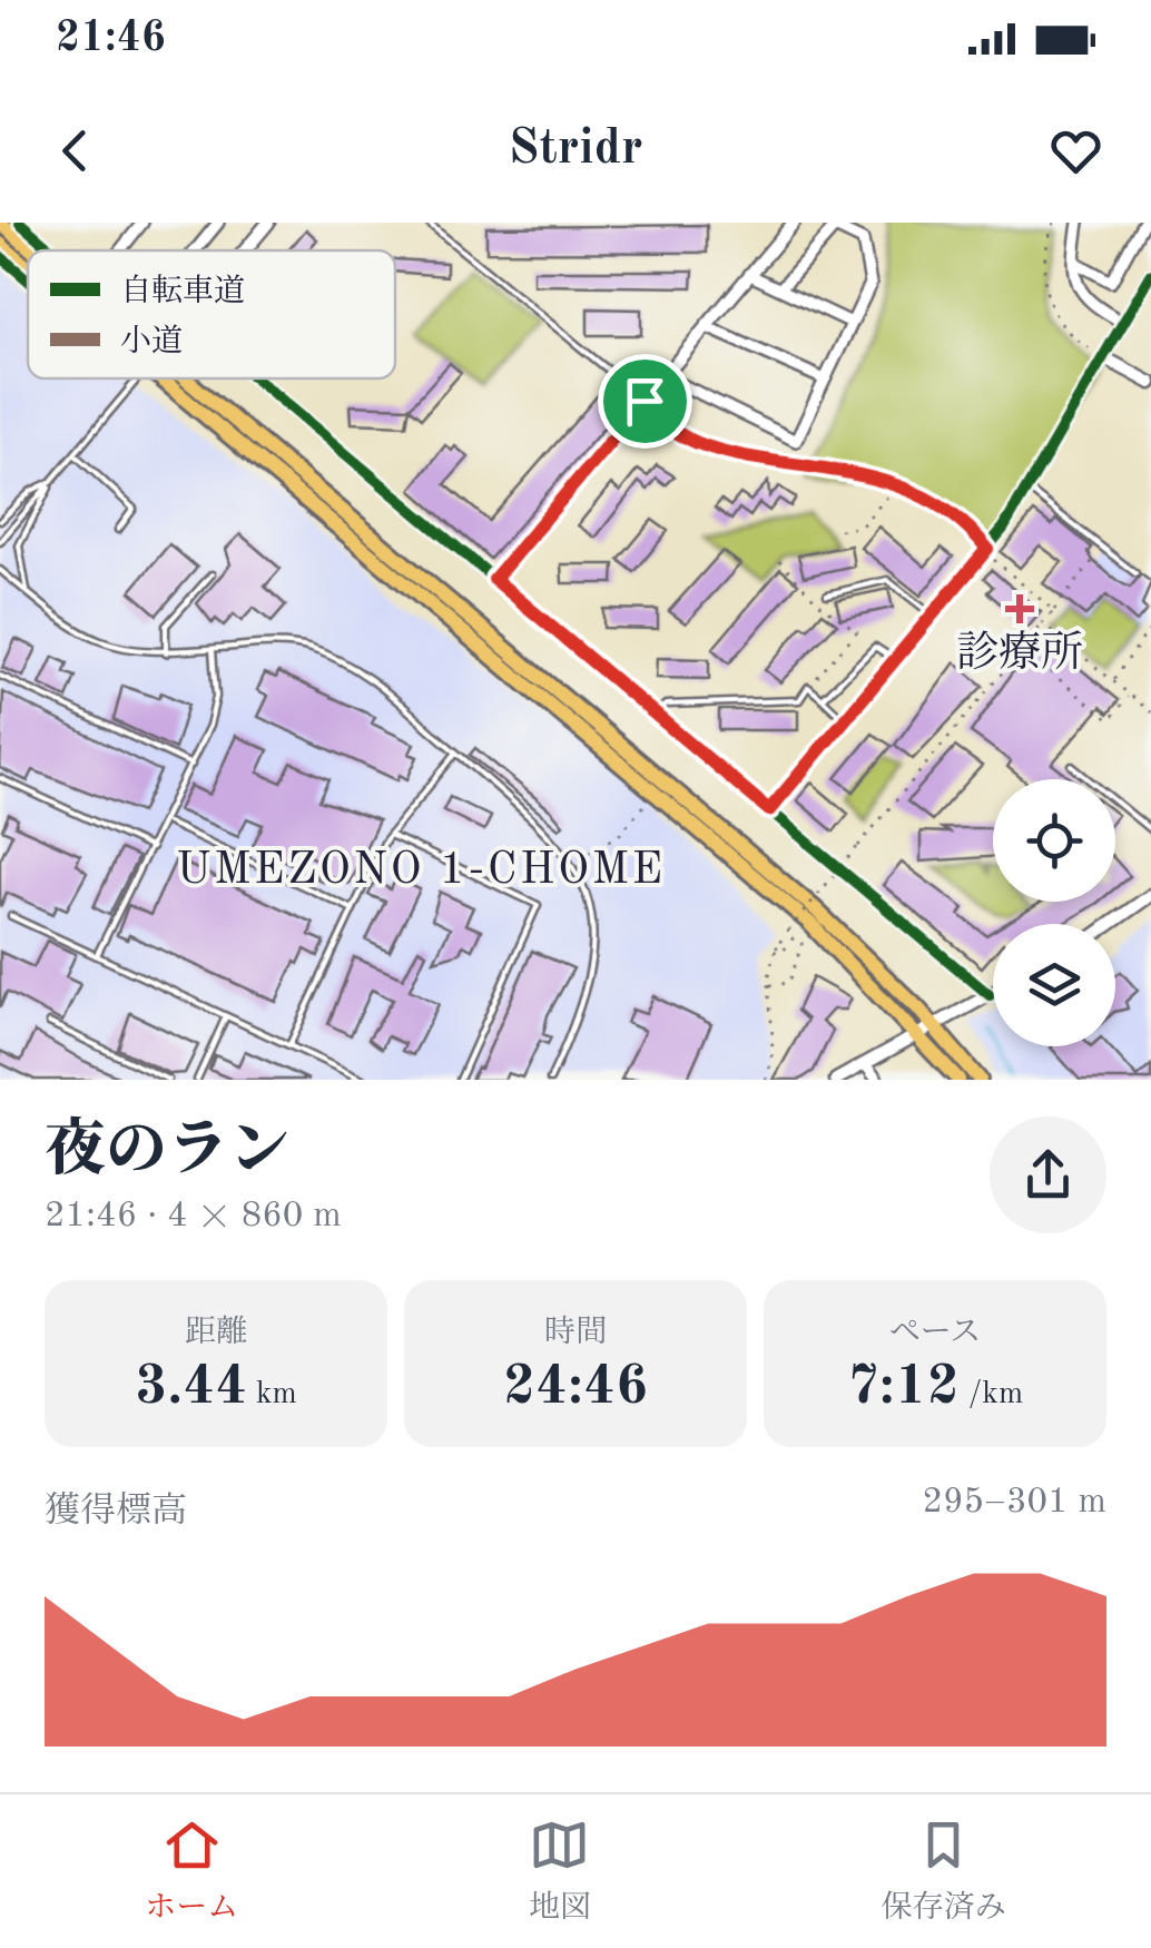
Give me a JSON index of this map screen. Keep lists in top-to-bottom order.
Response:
{
  "districts": ["UMEZONO 1-CHOME"],
  "places": {
    "health": ["診療所"]
  },
  "legend": ["自転車道", "小道"],
  "page": {
    "status": "21:46",
    "header": "Stridr",
    "heading": ["夜のラン", "21:46 · 4 × 860 m"],
    "stats": [
      ["距離", "3.44 km"],
      ["時間", "24:46"],
      ["ペース", "7:12 /km"]
    ],
    "chart": ["獲得標高", "295–301 m"],
    "tabs": ["ホーム", "地図", "保存済み"]
  }
}
